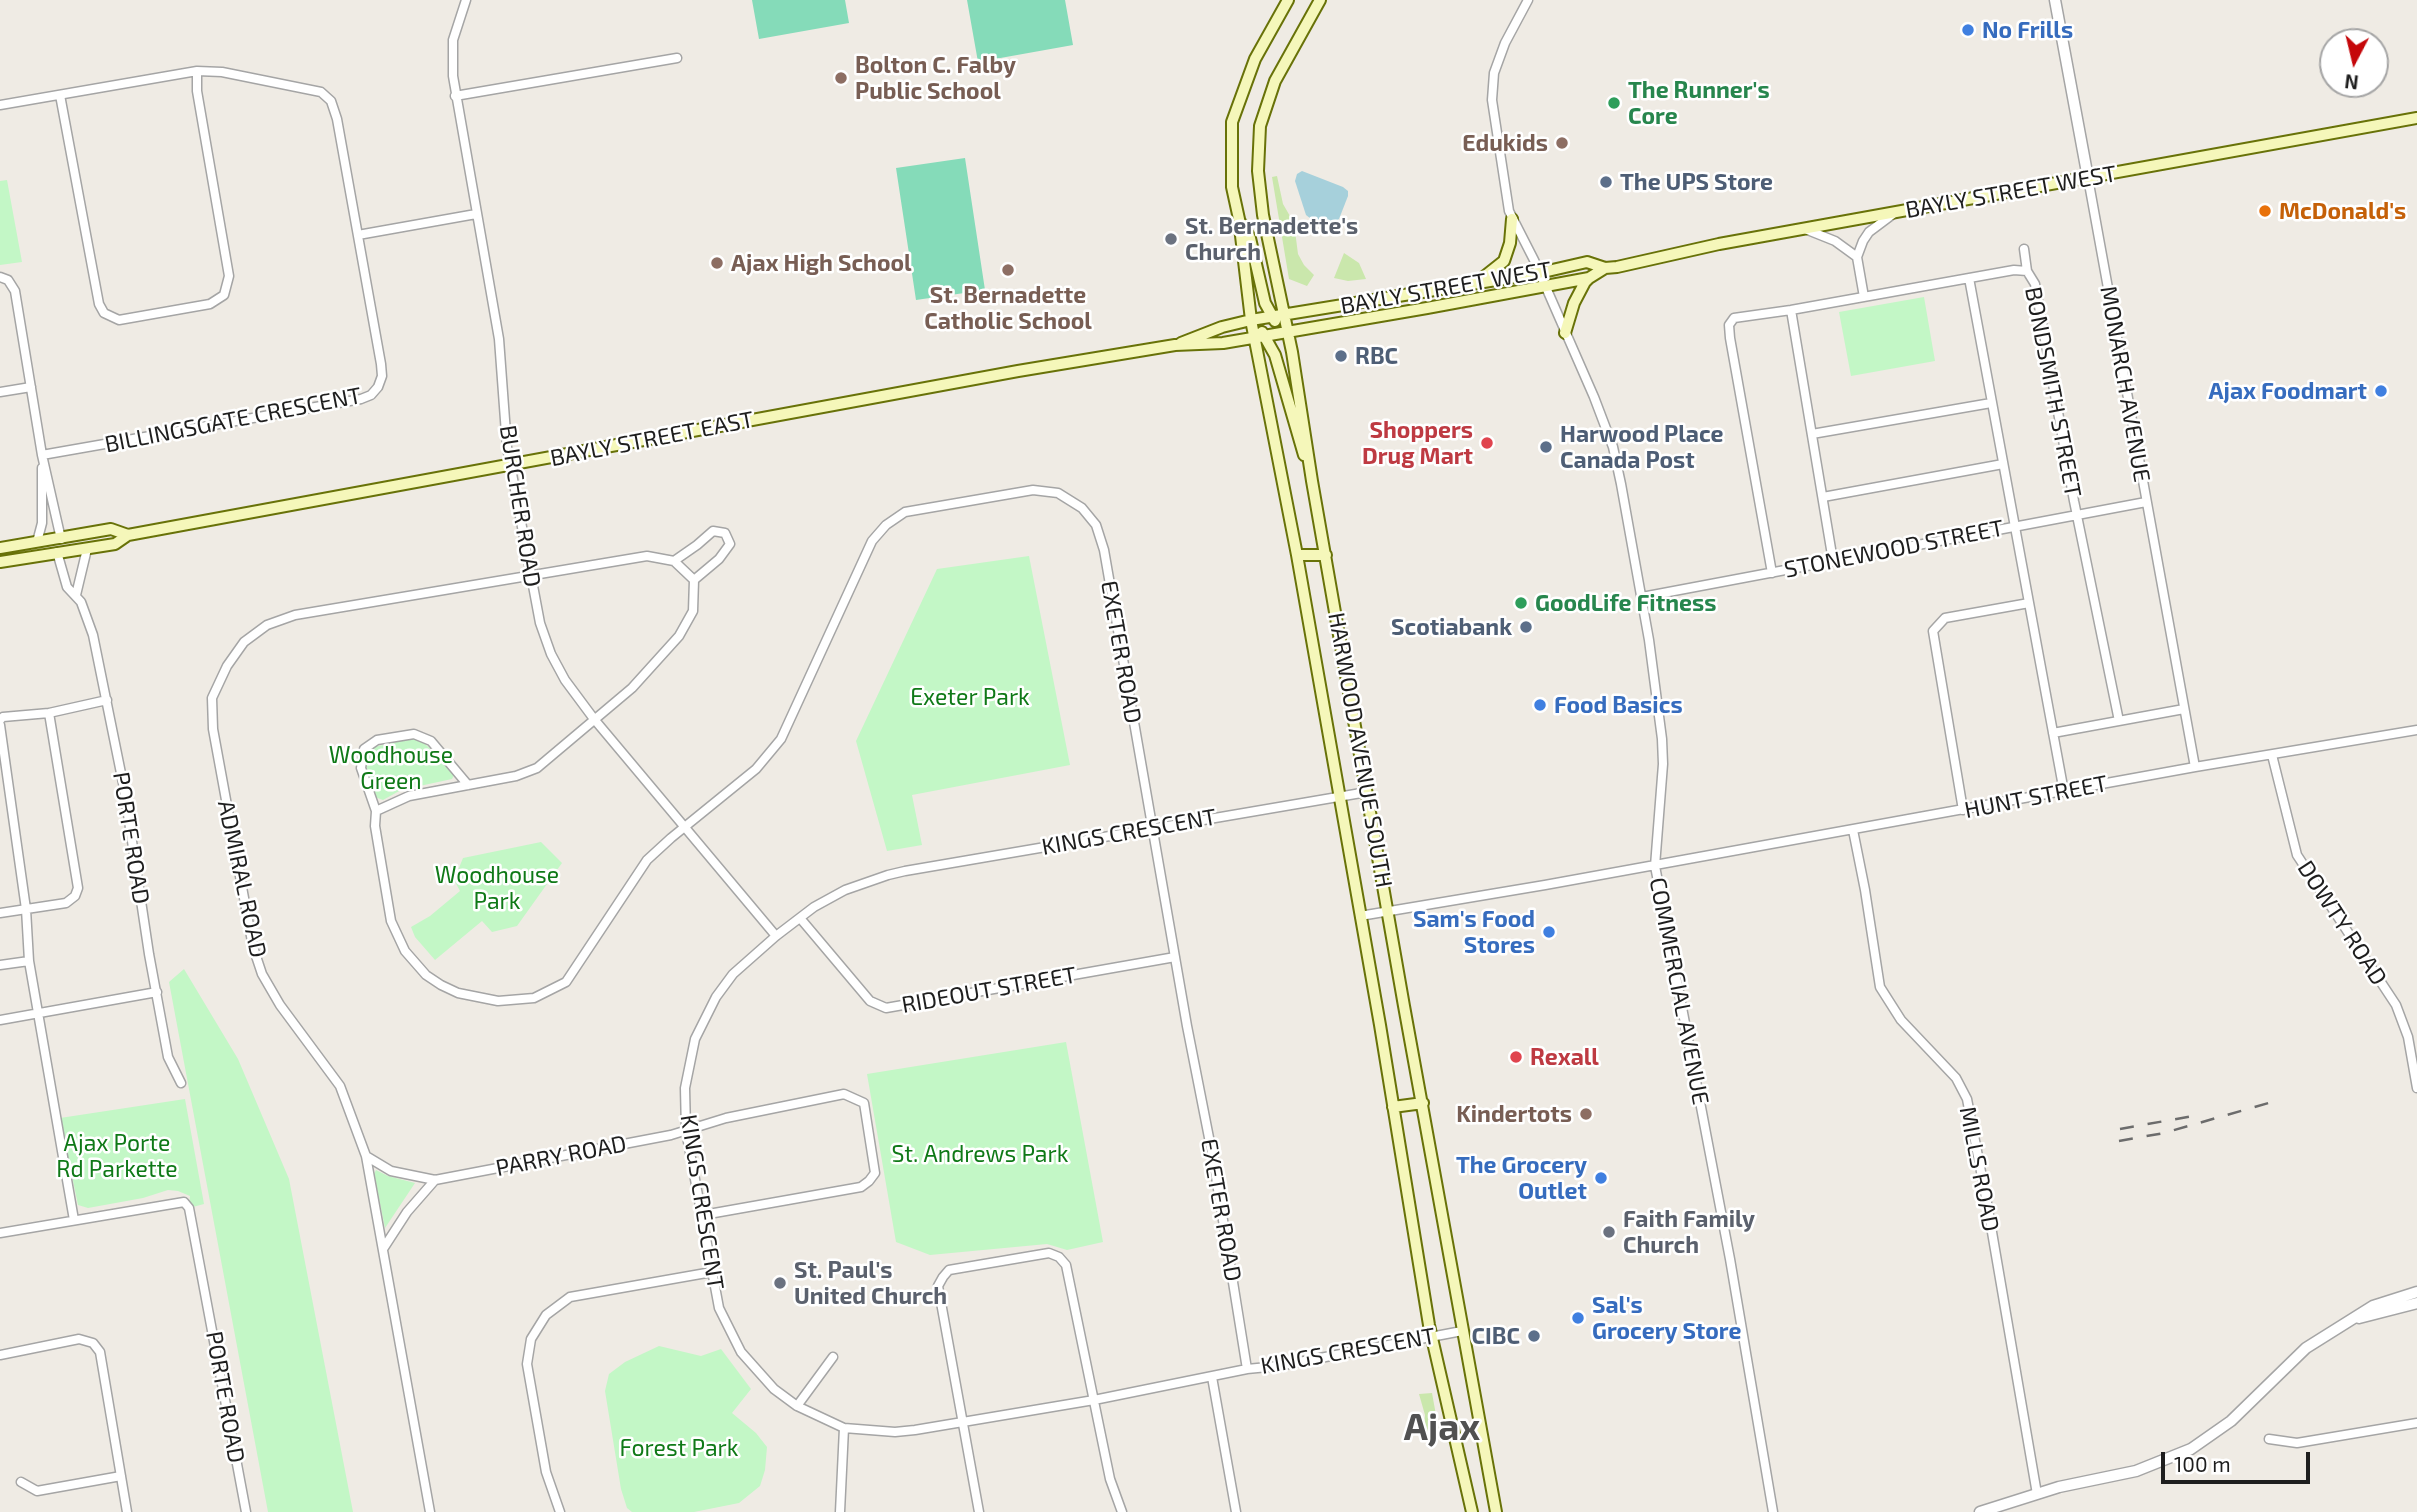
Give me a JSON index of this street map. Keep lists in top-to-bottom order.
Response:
{
  "streets": {
    "main road": ["BAYLY STREET WEST", "BAYLY STREET EAST", "HARWOOD AVENUE SOUTH"],
    "street": [
      "MONARCH AVENUE",
      "BONDSMITH STREET",
      "BILLINGSGATE CRESCENT",
      "BURCHER ROAD",
      "STONEWOOD STREET",
      "EXETER ROAD",
      "HUNT STREET",
      "KINGS CRESCENT",
      "PORTE ROAD",
      "ADMIRAL ROAD",
      "DOWTY ROAD",
      "RIDEOUT STREET",
      "COMMERCIAL AVENUE",
      "PARRY ROAD",
      "MILLS ROAD"
    ]
  },
  "crossings": [
    ["BAYLY STREET WEST", "MONARCH AVENUE"],
    ["BAYLY STREET WEST", "BAYLY STREET EAST"],
    ["BAYLY STREET WEST", "HARWOOD AVENUE SOUTH"],
    ["BAYLY STREET WEST", "COMMERCIAL AVENUE"],
    ["MONARCH AVENUE", "STONEWOOD STREET"],
    ["MONARCH AVENUE", "HUNT STREET"],
    ["BONDSMITH STREET", "STONEWOOD STREET"],
    ["BAYLY STREET EAST", "BURCHER ROAD"],
    ["BAYLY STREET EAST", "HARWOOD AVENUE SOUTH"],
    ["BAYLY STREET EAST", "PORTE ROAD"],
    ["BURCHER ROAD", "EXETER ROAD"],
    ["BURCHER ROAD", "KINGS CRESCENT"],
    ["BURCHER ROAD", "ADMIRAL ROAD"],
    ["STONEWOOD STREET", "COMMERCIAL AVENUE"],
    ["EXETER ROAD", "KINGS CRESCENT"],
    ["EXETER ROAD", "RIDEOUT STREET"],
    ["HARWOOD AVENUE SOUTH", "HUNT STREET"],
    ["HARWOOD AVENUE SOUTH", "KINGS CRESCENT"],
    ["HUNT STREET", "DOWTY ROAD"],
    ["HUNT STREET", "COMMERCIAL AVENUE"],
    ["HUNT STREET", "MILLS ROAD"],
    ["KINGS CRESCENT", "RIDEOUT STREET"],
    ["KINGS CRESCENT", "PARRY ROAD"],
    ["ADMIRAL ROAD", "PARRY ROAD"]
  ],
  "districts": ["Ajax"],
  "parks": [
    "Exeter Park",
    "Woodhouse Green",
    "Woodhouse Park",
    "Ajax Porte Rd Parkette",
    "St. Andrews Park",
    "Forest Park"
  ],
  "places": [
    "No Frills",
    "Bolton C. Falby Public School",
    "The Runner's Core",
    "Edukids",
    "The UPS Store",
    "McDonald's",
    "St. Bernadette's Church",
    "Ajax High School",
    "St. Bernadette Catholic School",
    "RBC",
    "Ajax Foodmart",
    "Shoppers Drug Mart",
    "Harwood Place Canada Post",
    "GoodLife Fitness",
    "Scotiabank",
    "Food Basics",
    "Sam's Food Stores",
    "Rexall",
    "Kindertots",
    "The Grocery Outlet",
    "Faith Family Church",
    "St. Paul's United Church",
    "Sal's Grocery Store",
    "CIBC"
  ],
  "scale_bar": "100 m",
  "north": "bottom"
}
